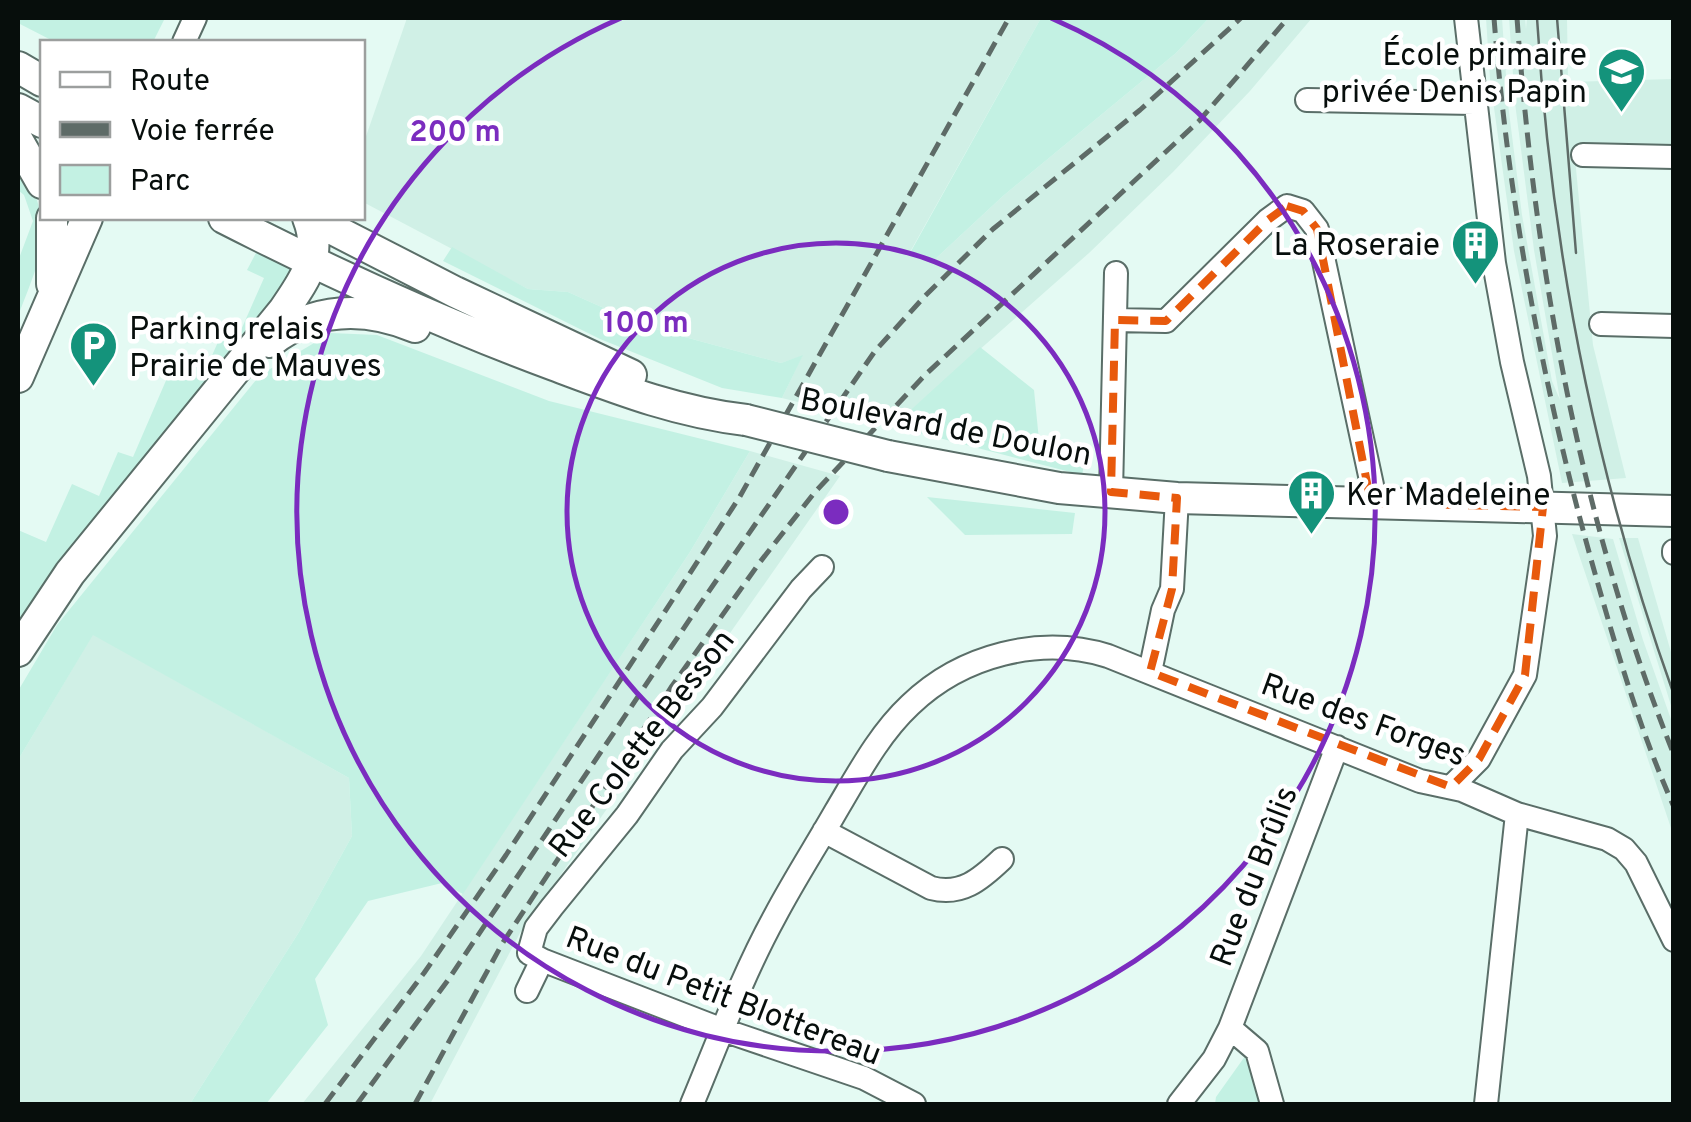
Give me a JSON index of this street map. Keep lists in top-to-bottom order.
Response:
{
  "streets": {
    "main road": ["Boulevard de Doulon"],
    "street": [
      "Rue des Forges",
      "Rue Colette Besson",
      "Rue du Brûlis",
      "Rue du Petit Blottereau"
    ]
  },
  "crossings": [
    ["Rue des Forges", "Rue du Brûlis"],
    ["Rue des Forges", "Rue du Petit Blottereau"],
    ["Rue Colette Besson", "Rue du Petit Blottereau"]
  ],
  "places": {
    "school or university": ["École primaire privée Denis Papin"],
    "building": ["La Roseraie", "Ker Madeleine"],
    "parking": ["Parking relais Prairie de Mauves"]
  },
  "legend": ["Route", "Voie ferrée", "Parc"],
  "rings": ["200 m", "100 m"]
}
